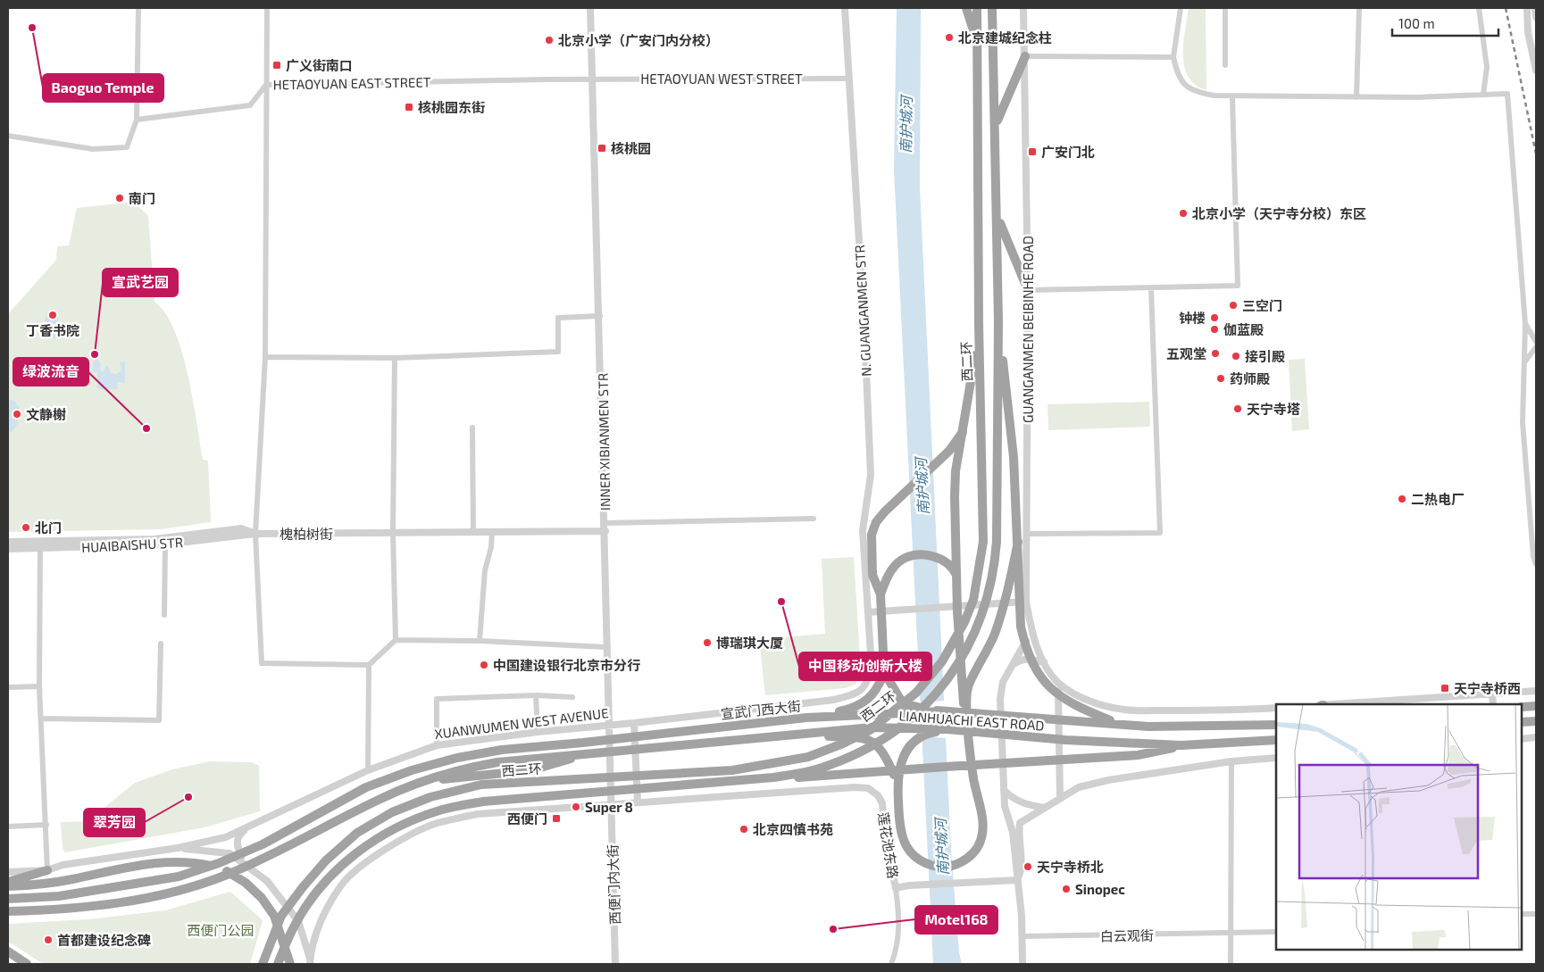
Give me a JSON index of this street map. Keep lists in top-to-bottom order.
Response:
{
  "streets": {
    "highway": [
      "西二环",
      "宣武门西大街",
      "LIANHUACHI EAST ROAD",
      "XUANWUMEN WEST AVENUE"
    ],
    "street": [
      "HETAOYUAN WEST STREET",
      "HETAOYUAN EAST STREET",
      "N. GUANGANMEN STR",
      "GUANGANMEN BEIBINHE ROAD",
      "INNER XIBIANMEN STR",
      "槐柏树街",
      "HUAIBAISHU STR",
      "莲花池东路",
      "西便门内大街",
      "白云观街"
    ]
  },
  "crossings": [
    ["HETAOYUAN WEST STREET", "HETAOYUAN EAST STREET"],
    ["HETAOYUAN WEST STREET", "N. GUANGANMEN STR"],
    ["HETAOYUAN WEST STREET", "INNER XIBIANMEN STR"],
    ["HETAOYUAN EAST STREET", "INNER XIBIANMEN STR"],
    ["N. GUANGANMEN STR", "XUANWUMEN WEST AVENUE"],
    ["INNER XIBIANMEN STR", "槐柏树街"],
    ["INNER XIBIANMEN STR", "XUANWUMEN WEST AVENUE"],
    ["INNER XIBIANMEN STR", "西便门内大街"],
    ["槐柏树街", "HUAIBAISHU STR"],
    ["宣武门西大街", "LIANHUACHI EAST ROAD"],
    ["宣武门西大街", "XUANWUMEN WEST AVENUE"],
    ["XUANWUMEN WEST AVENUE", "莲花池东路"],
    ["XUANWUMEN WEST AVENUE", "西便门内大街"]
  ],
  "water": ["南护城河"],
  "parks": ["西便门公园"],
  "places": {
    "other": [
      "Baoguo Temple",
      "北京建城纪念柱",
      "北京小学（广安门内分校）",
      "南门",
      "北京小学（天宁寺分校）东区",
      "三空门",
      "丁香书院",
      "钟楼",
      "伽蓝殿",
      "五观堂",
      "宣武艺园",
      "接引殿",
      "药师殿",
      "天宁寺塔",
      "文静榭",
      "绿波流音",
      "二热电厂",
      "北门",
      "中国移动创新大楼",
      "博瑞琪大厦",
      "中国建设银行北京市分行",
      "翠芳园",
      "Super 8",
      "北京四慎书苑",
      "天宁寺桥北",
      "Sinopec",
      "Motel168",
      "首都建设纪念碑"
    ],
    "transit": [
      "广义街南口",
      "核桃园东街",
      "核桃园",
      "广安门北",
      "天宁寺桥西",
      "西便门"
    ]
  },
  "scale_bar": "100 m"
}
